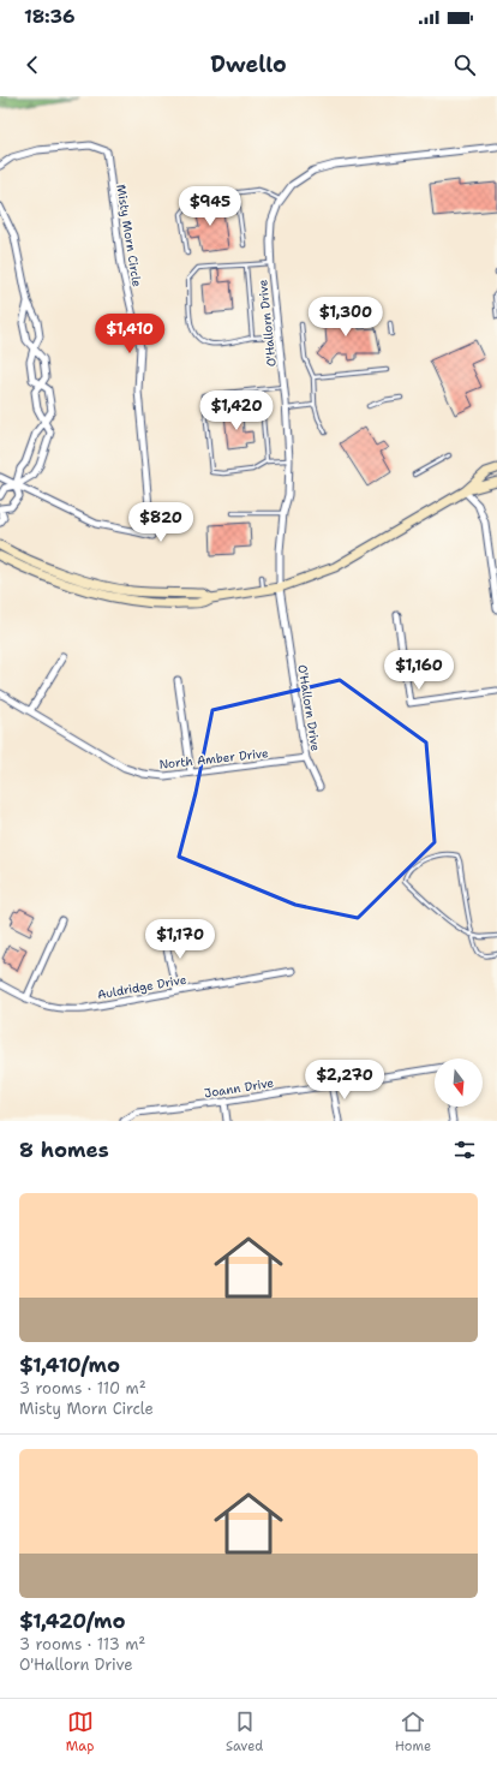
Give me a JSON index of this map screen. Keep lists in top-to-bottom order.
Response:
{
  "streets": {
    "street": [
      "Misty Morn Circle",
      "O'Hallorn Drive",
      "North Amber Drive",
      "Auldridge Drive",
      "Joann Drive"
    ]
  },
  "crossings": [
    ["O'Hallorn Drive", "North Amber Drive"]
  ],
  "north": "bottom",
  "page": {
    "status": "18:36",
    "header": "Dwello",
    "price": [
      "$945",
      "$1,300",
      "$1,410",
      "$1,420",
      "$820",
      "$1,160",
      "$1,170",
      "$2,270"
    ],
    "heading": "8 homes",
    "list": [
      {
        "name": "$1,410/mo",
        "note": "3 rooms · 110 m² · Misty Morn Circle"
      },
      {
        "name": "$1,420/mo",
        "note": "3 rooms · 113 m² · O'Hallorn Drive"
      }
    ],
    "tabs": ["Map", "Saved", "Home"]
  }
}
